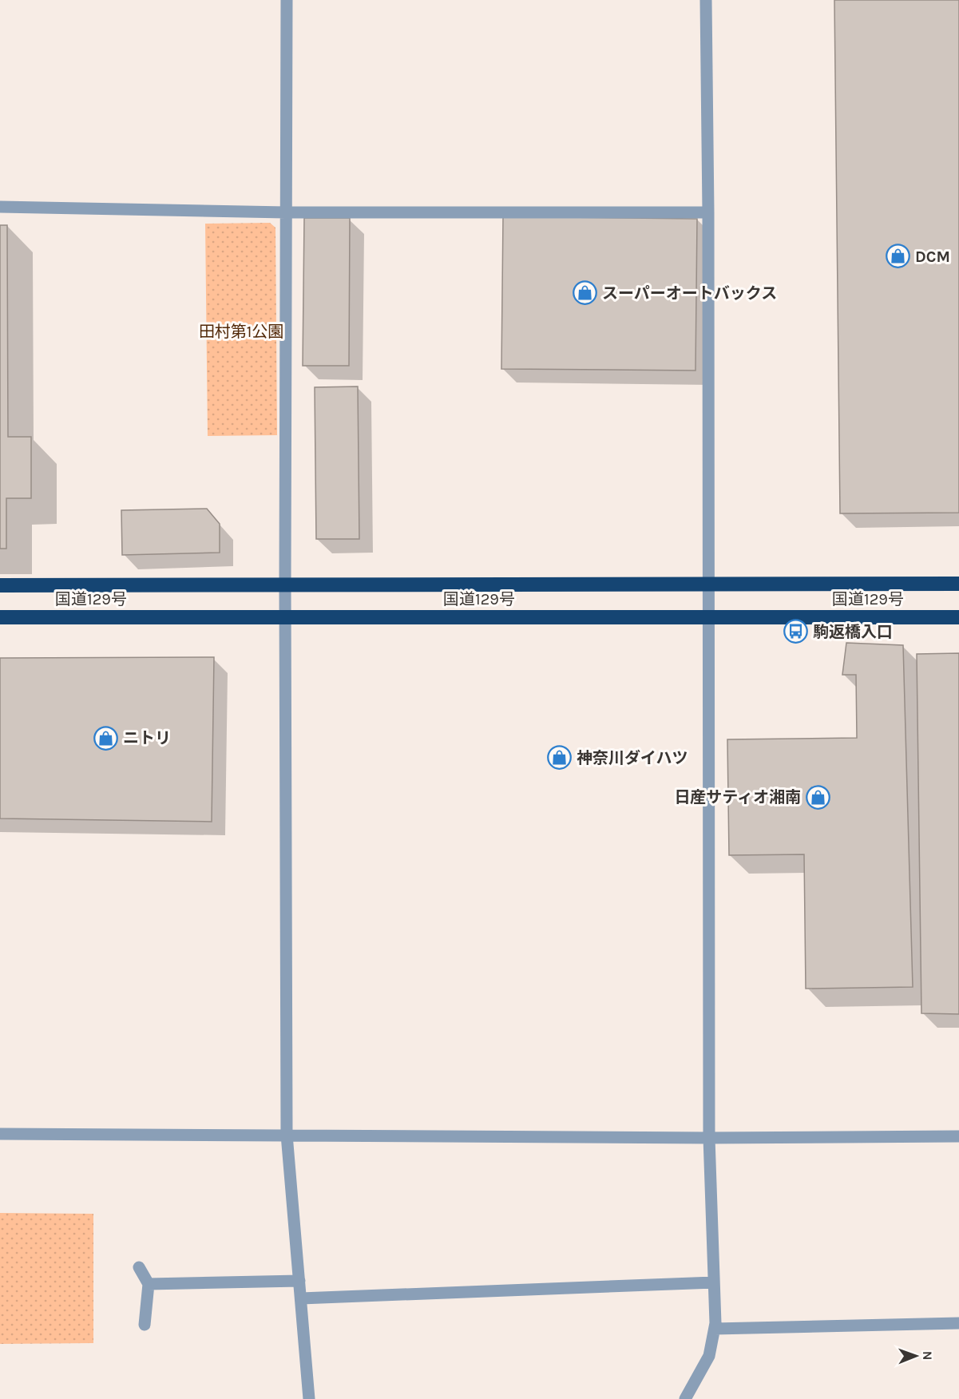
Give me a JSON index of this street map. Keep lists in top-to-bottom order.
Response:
{
  "streets": {
    "highway": ["国道129号"]
  },
  "parks": ["田村第1公園"],
  "places": {
    "shop": [
      "DCM",
      "スーパーオートバックス",
      "ニトリ",
      "神奈川ダイハツ",
      "日産サティオ湘南"
    ],
    "bus stop": ["駒返橋入口"]
  },
  "north": "right"
}
